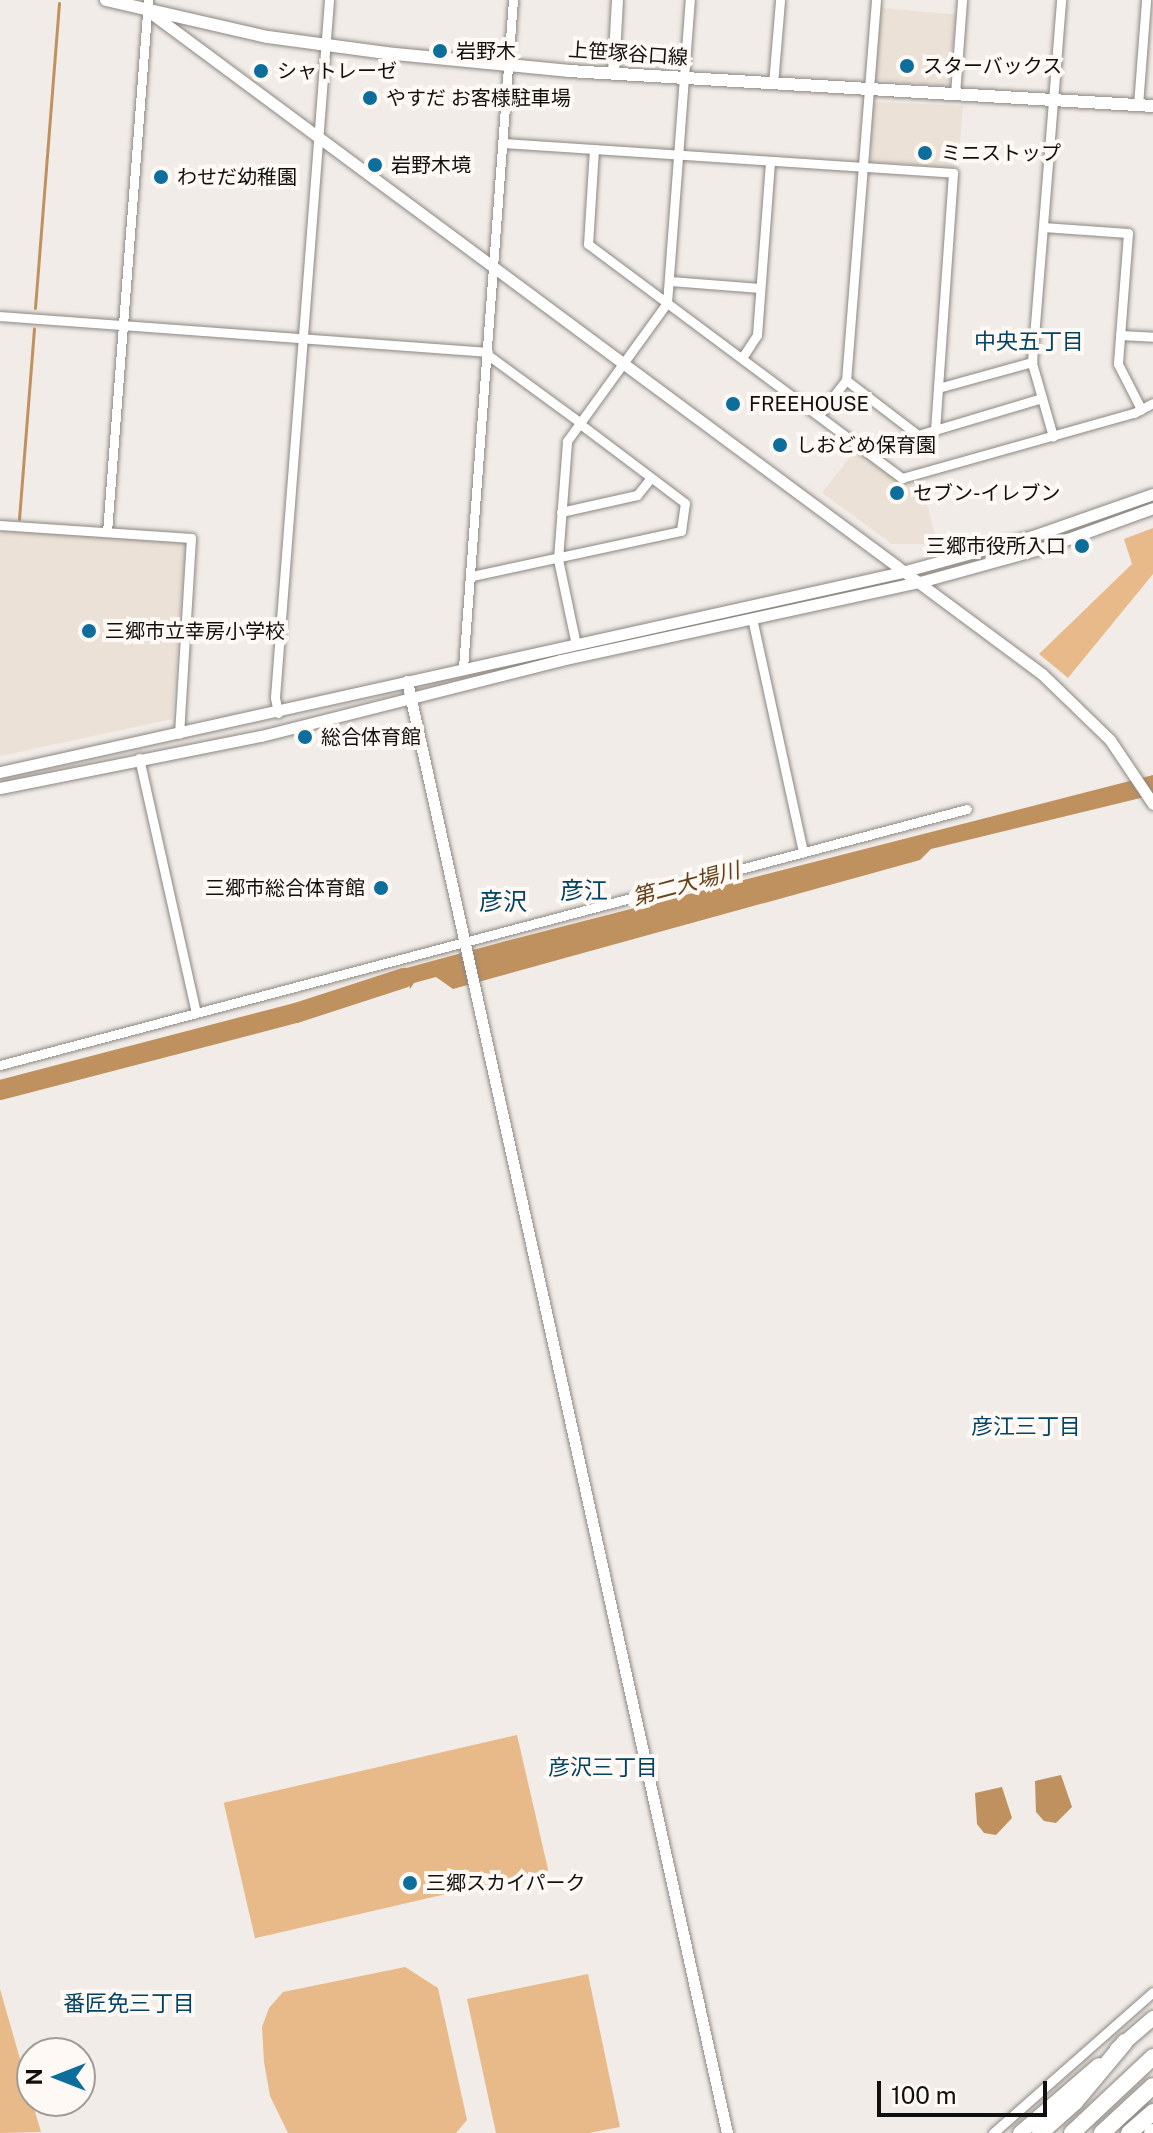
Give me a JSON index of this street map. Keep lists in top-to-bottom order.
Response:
{
  "streets": {
    "main road": ["上笹塚谷口線"]
  },
  "districts": [
    "中央五丁目",
    "彦江",
    "彦沢",
    "彦江三丁目",
    "彦沢三丁目",
    "番匠免三丁目"
  ],
  "water": ["第二大場川"],
  "places": [
    "岩野木",
    "スターバックス",
    "シャトレーゼ",
    "やすだ お客様駐車場",
    "ミニストップ",
    "岩野木境",
    "わせだ幼稚園",
    "FREEHOUSE",
    "しおどめ保育園",
    "セブン-イレブン",
    "三郷市役所入口",
    "三郷市立幸房小学校",
    "総合体育館",
    "三郷市総合体育館",
    "三郷スカイパーク"
  ],
  "scale_bar": "100 m",
  "north": "left"
}
